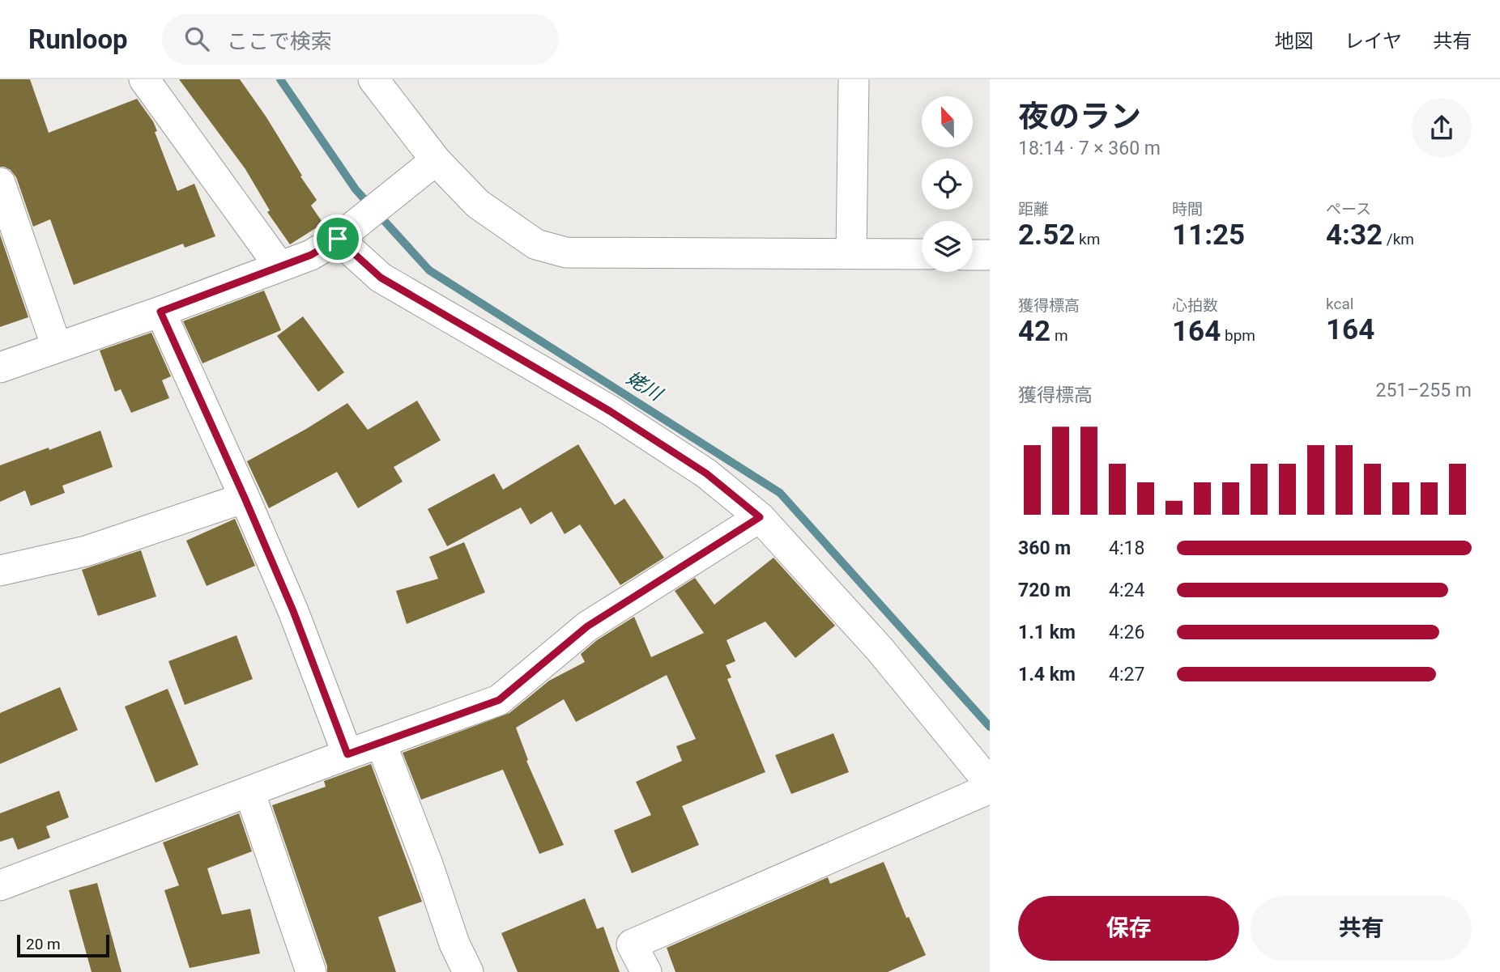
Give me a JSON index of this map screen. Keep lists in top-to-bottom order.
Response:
{
  "water": ["姥川"],
  "scale_bar": "20 m",
  "north": "top",
  "page": {
    "header": "Runloop",
    "search": "ここで検索",
    "nav": ["地図", "レイヤ", "共有"],
    "heading": ["夜のラン", "18:14 · 7 × 360 m"],
    "stats": [
      ["距離", "2.52 km"],
      ["時間", "11:25"],
      ["ペース", "4:32 /km"],
      ["獲得標高", "42 m"],
      ["心拍数", "164 bpm"],
      ["kcal", "164"]
    ],
    "chart": ["獲得標高", "251–255 m"],
    "list": [
      {
        "name": "360 m",
        "note": "4:18"
      },
      {
        "name": "720 m",
        "note": "4:24"
      },
      {
        "name": "1.1 km",
        "note": "4:26"
      },
      {
        "name": "1.4 km",
        "note": "4:27"
      }
    ],
    "buttons": ["保存", "共有"],
    "scale": "20 m"
  }
}
